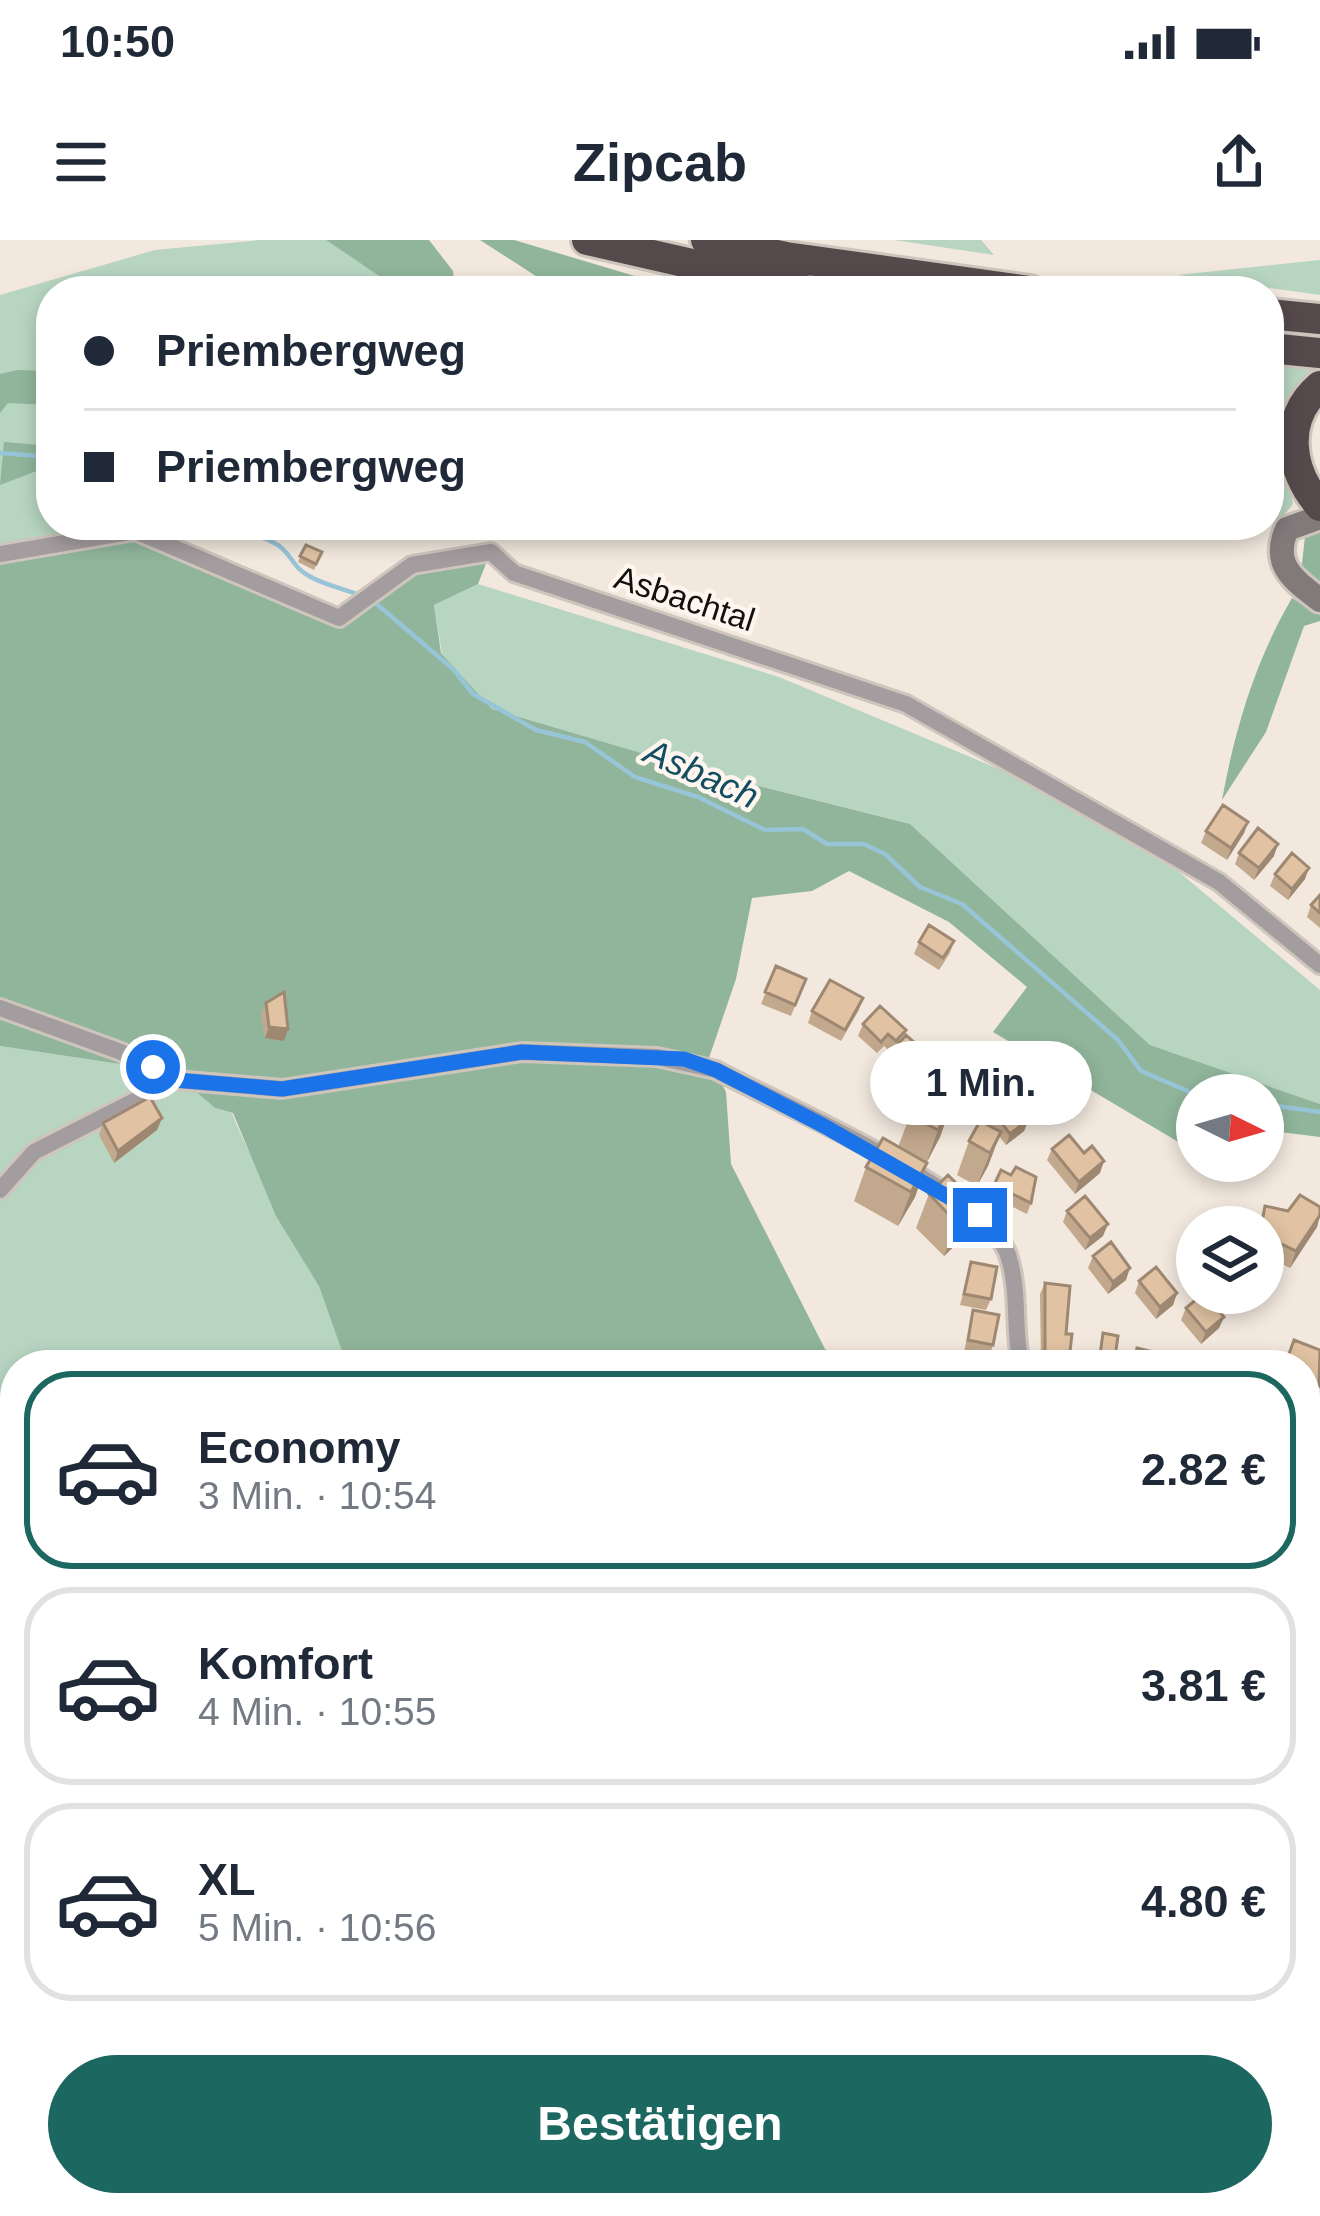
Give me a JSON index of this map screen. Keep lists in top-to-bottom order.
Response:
{
  "streets": {
    "street": ["Asbachtal"]
  },
  "water": ["Asbach"],
  "north": "right",
  "page": {
    "status": "10:50",
    "header": "Zipcab",
    "banner": ["Priembergweg", "Priembergweg"],
    "bubble": "1 Min.",
    "list": [
      {
        "name": "Economy",
        "note": "3 Min. · 10:54",
        "value": "2.82 €"
      },
      {
        "name": "Komfort",
        "note": "4 Min. · 10:55",
        "value": "3.81 €"
      },
      {
        "name": "XL",
        "note": "5 Min. · 10:56",
        "value": "4.80 €"
      }
    ],
    "buttons": "Bestätigen"
  }
}
